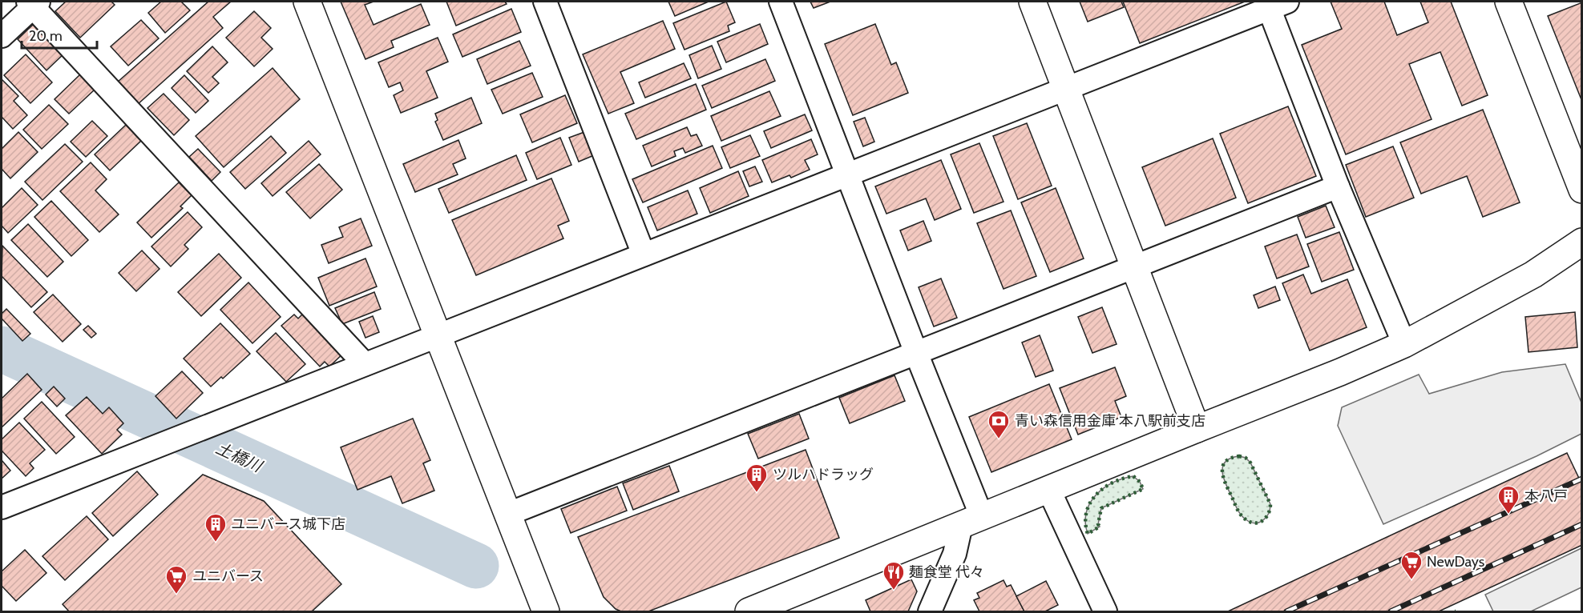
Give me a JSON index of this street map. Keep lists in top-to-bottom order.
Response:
{
  "water": ["土橋川"],
  "places": {
    "bank": ["青い森信用金庫 本八駅前支店"],
    "building": ["ツルハドラッグ", "本八戸", "ユニバース城下店"],
    "supermarket": ["NewDays", "ユニバース"],
    "restaurant": ["麺食堂 代々"]
  },
  "scale_bar": "20 m"
}
